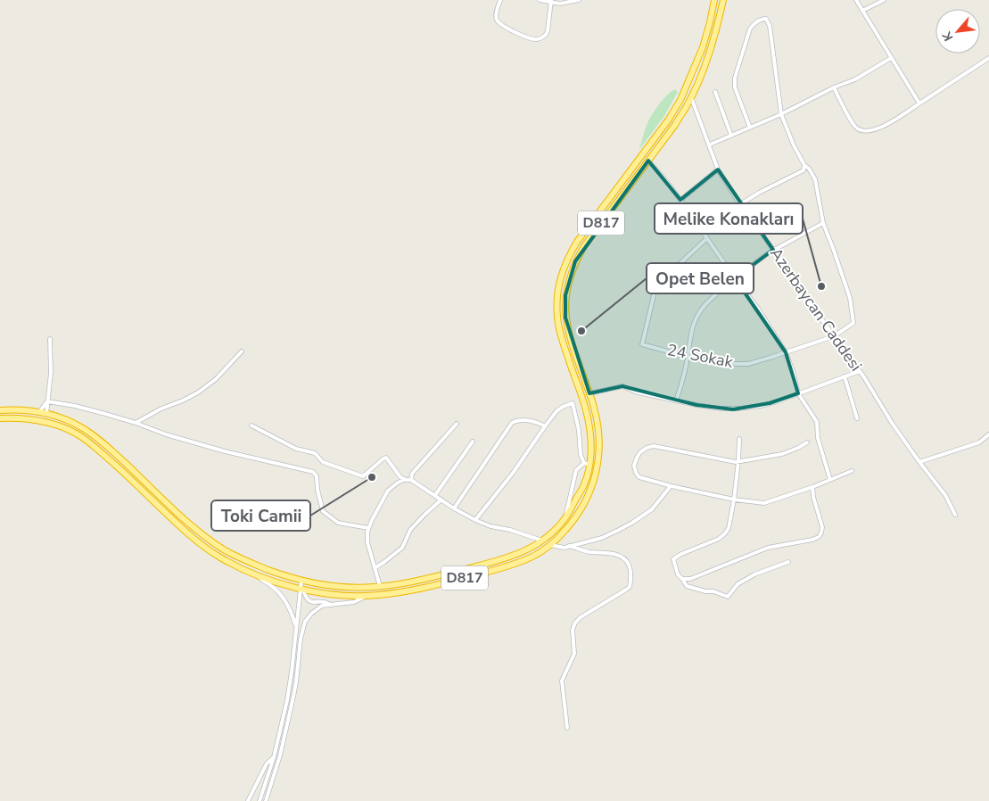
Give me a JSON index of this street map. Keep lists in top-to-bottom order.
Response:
{
  "streets": {
    "highway": ["D817"],
    "street": ["Azerbaycan Caddesi", "24 Sokak"]
  },
  "crossings": [
    ["D817", "Azerbaycan Caddesi"],
    ["Azerbaycan Caddesi", "24 Sokak"]
  ],
  "places": ["Melike Konakları", "Opet Belen", "Toki Camii"],
  "north": "bottom left"
}
